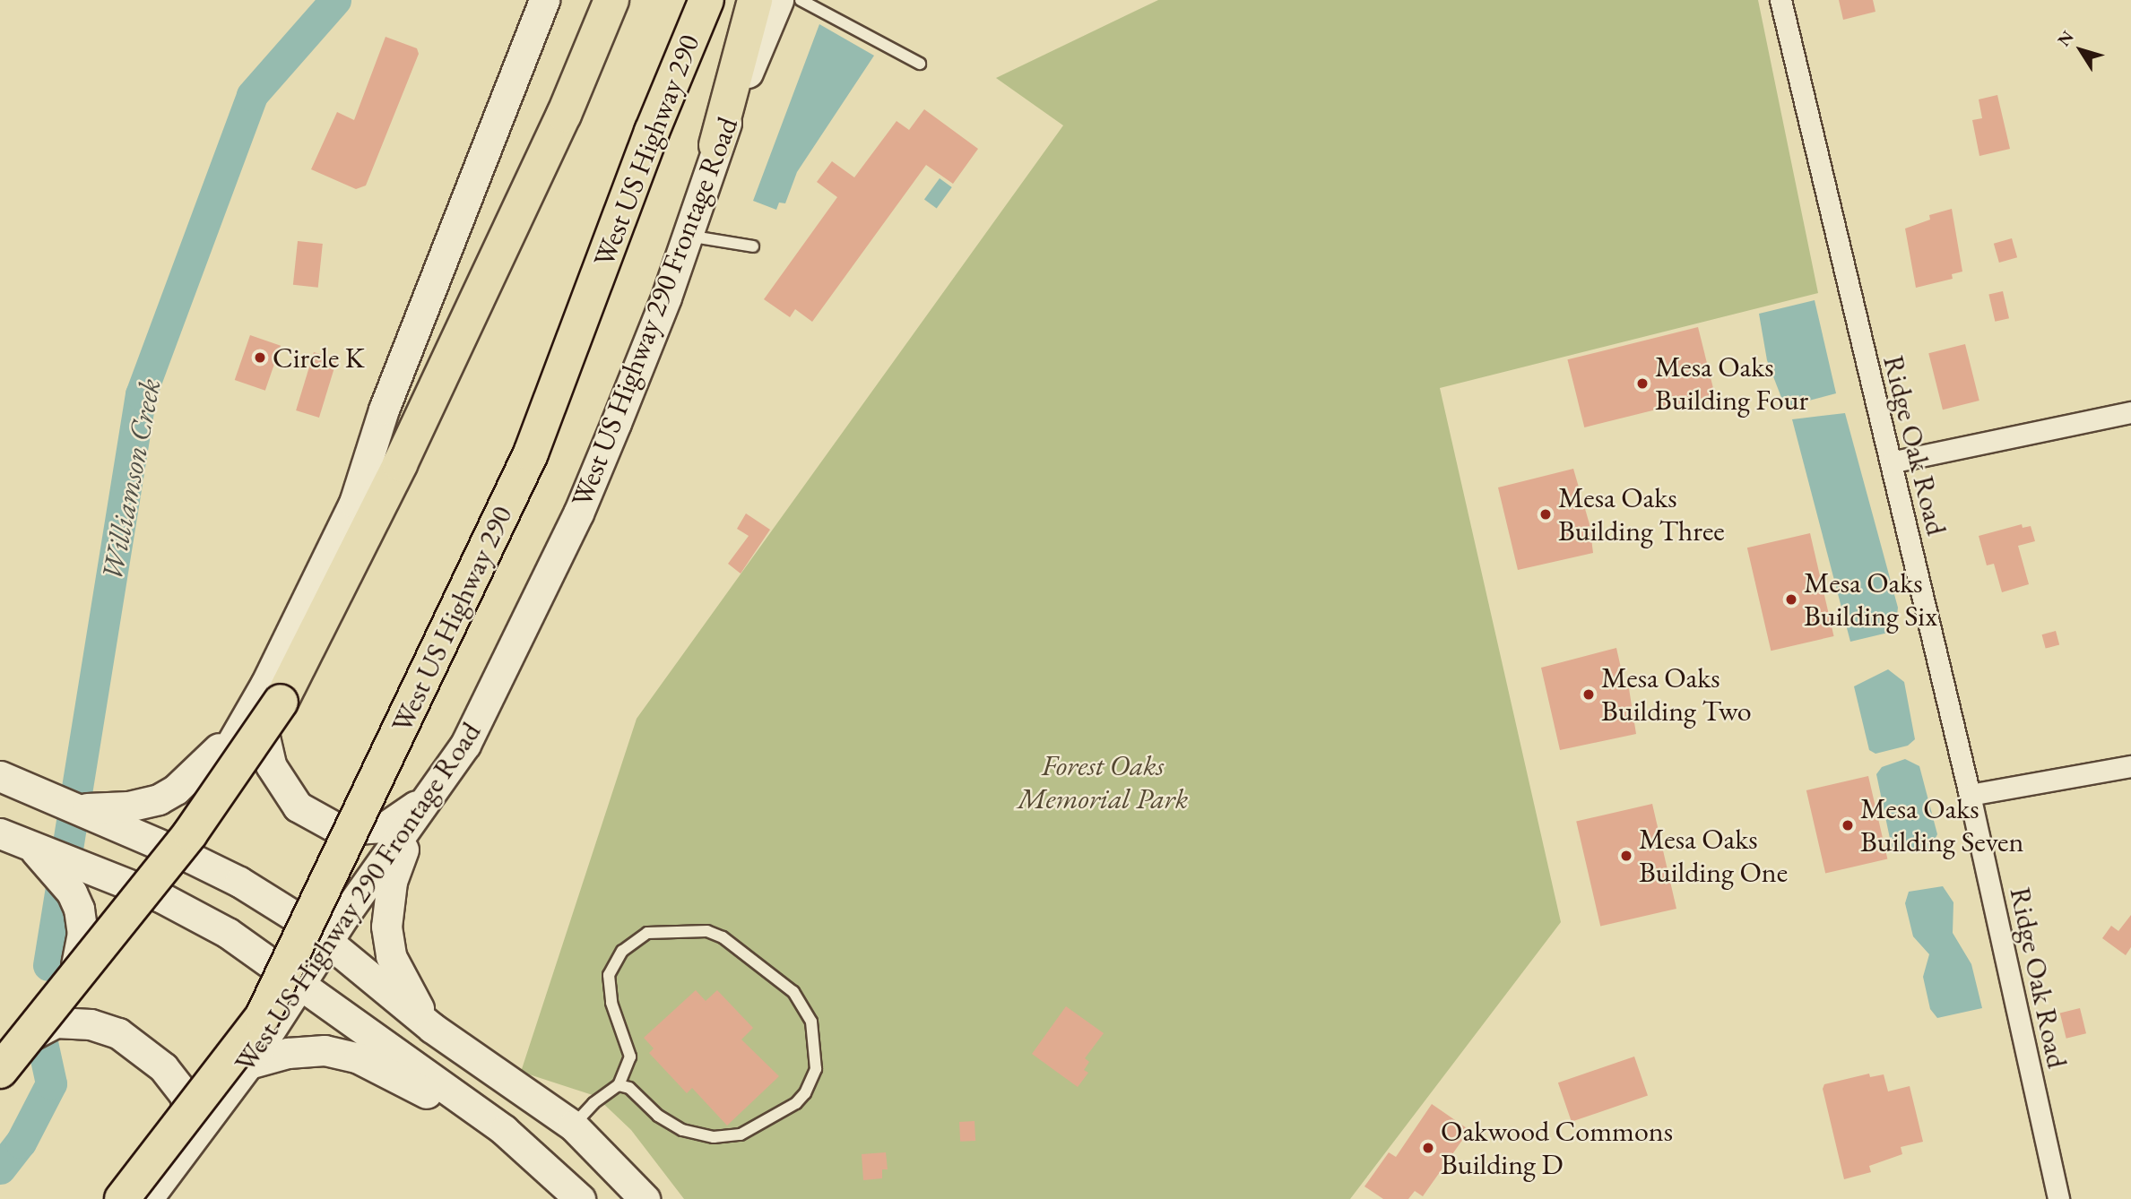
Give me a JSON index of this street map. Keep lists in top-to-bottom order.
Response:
{
  "streets": {
    "highway": ["West US Highway 290"],
    "main road": ["West US Highway 290 Frontage Road"],
    "street": ["Ridge Oak Road"]
  },
  "water": ["Williamson Creek"],
  "parks": ["Forest Oaks Memorial Park"],
  "places": [
    "Circle K",
    "Mesa Oaks Building Four",
    "Mesa Oaks Building Three",
    "Mesa Oaks Building Six",
    "Mesa Oaks Building Two",
    "Mesa Oaks Building Seven",
    "Mesa Oaks Building One",
    "Oakwood Commons Building D"
  ],
  "north": "top left"
}
